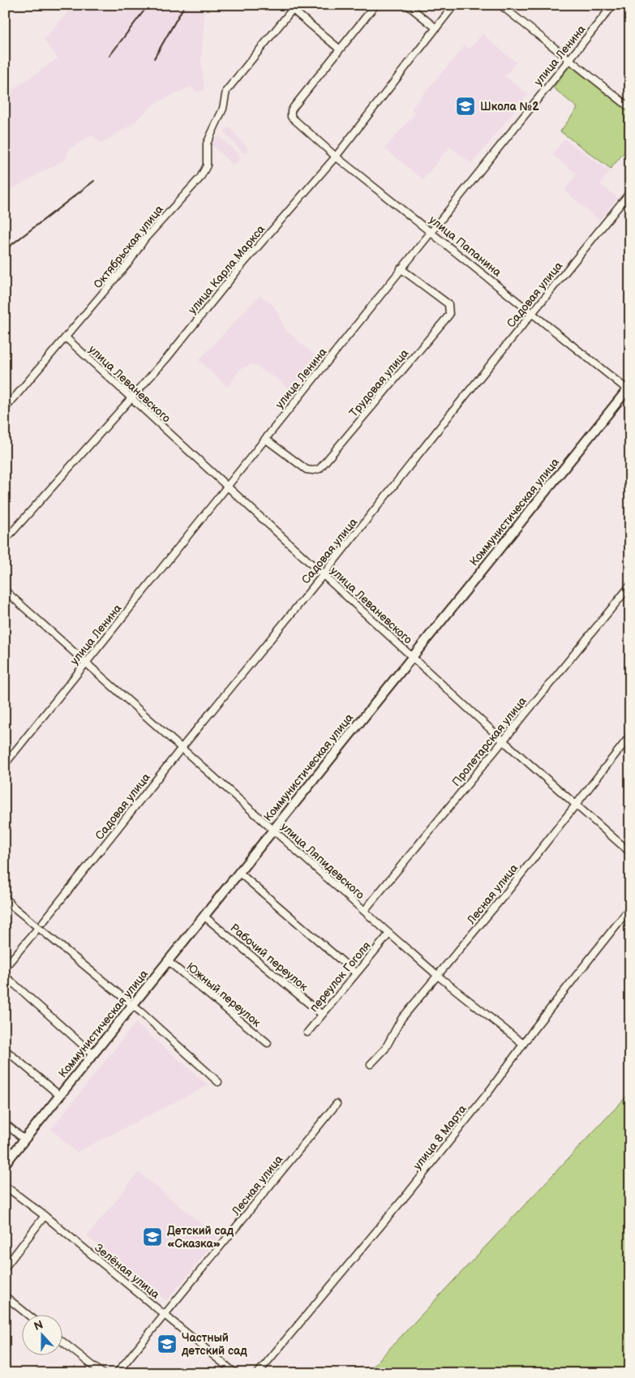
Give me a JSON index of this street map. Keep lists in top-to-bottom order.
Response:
{
  "streets": {
    "street": [
      "улица Ленина",
      "улица Папанина",
      "Октябрьская улица",
      "улица Карла Маркса",
      "Садовая улица",
      "Трудовая улица",
      "улица Леваневского",
      "Коммунистическая улица",
      "Пролетарская улица",
      "улица Ляпидевского",
      "Лесная улица",
      "Рабочий переулок",
      "переулок Гоголя",
      "Южный переулок",
      "улица 8 Марта",
      "Зелёная улица"
    ]
  },
  "crossings": [
    ["улица Ленина", "улица Папанина"],
    ["улица Ленина", "Трудовая улица"],
    ["улица Ленина", "улица Леваневского"],
    ["улица Ленина", "улица Ляпидевского"],
    ["улица Папанина", "улица Карла Маркса"],
    ["улица Папанина", "Садовая улица"],
    ["улица Папанина", "Коммунистическая улица"],
    ["Октябрьская улица", "улица Леваневского"],
    ["улица Карла Маркса", "улица Леваневского"],
    ["Садовая улица", "улица Леваневского"],
    ["Садовая улица", "улица Ляпидевского"],
    ["улица Леваневского", "Коммунистическая улица"],
    ["улица Леваневского", "Пролетарская улица"],
    ["улица Леваневского", "Лесная улица"],
    ["Коммунистическая улица", "улица Ляпидевского"],
    ["Коммунистическая улица", "Рабочий переулок"],
    ["Коммунистическая улица", "Южный переулок"],
    ["Пролетарская улица", "улица Ляпидевского"],
    ["улица Ляпидевского", "Лесная улица"],
    ["улица Ляпидевского", "переулок Гоголя"],
    ["улица Ляпидевского", "улица 8 Марта"],
    ["Лесная улица", "Зелёная улица"],
    ["Рабочий переулок", "переулок Гоголя"]
  ],
  "places": {
    "school or university": ["Школа №2", "Детский сад «Сказка»", "Частный детский сад"]
  },
  "north": "top"
}
